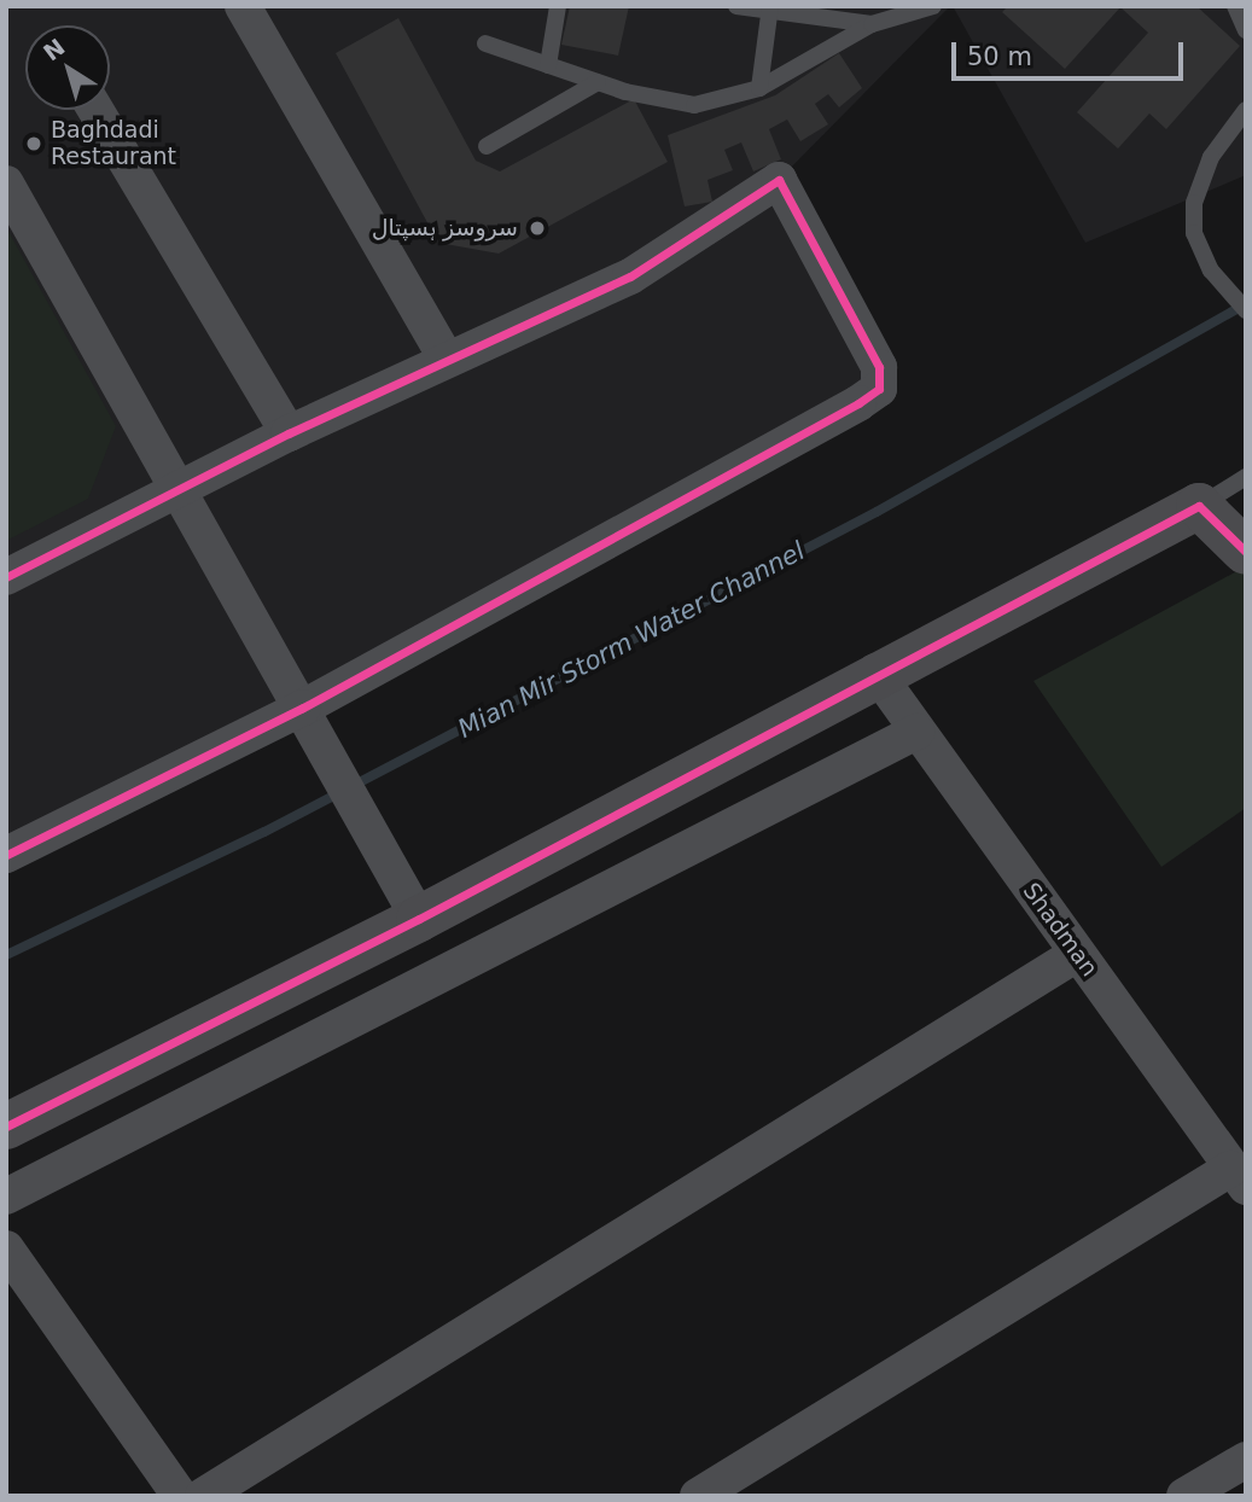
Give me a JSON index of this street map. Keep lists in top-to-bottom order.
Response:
{
  "streets": {
    "street": ["Shadman"]
  },
  "water": ["Mian Mir Storm Water Channel"],
  "places": ["Baghdadi Restaurant", "سروسز ہسپتال"],
  "scale_bar": "50 m",
  "north": "top left"
}
